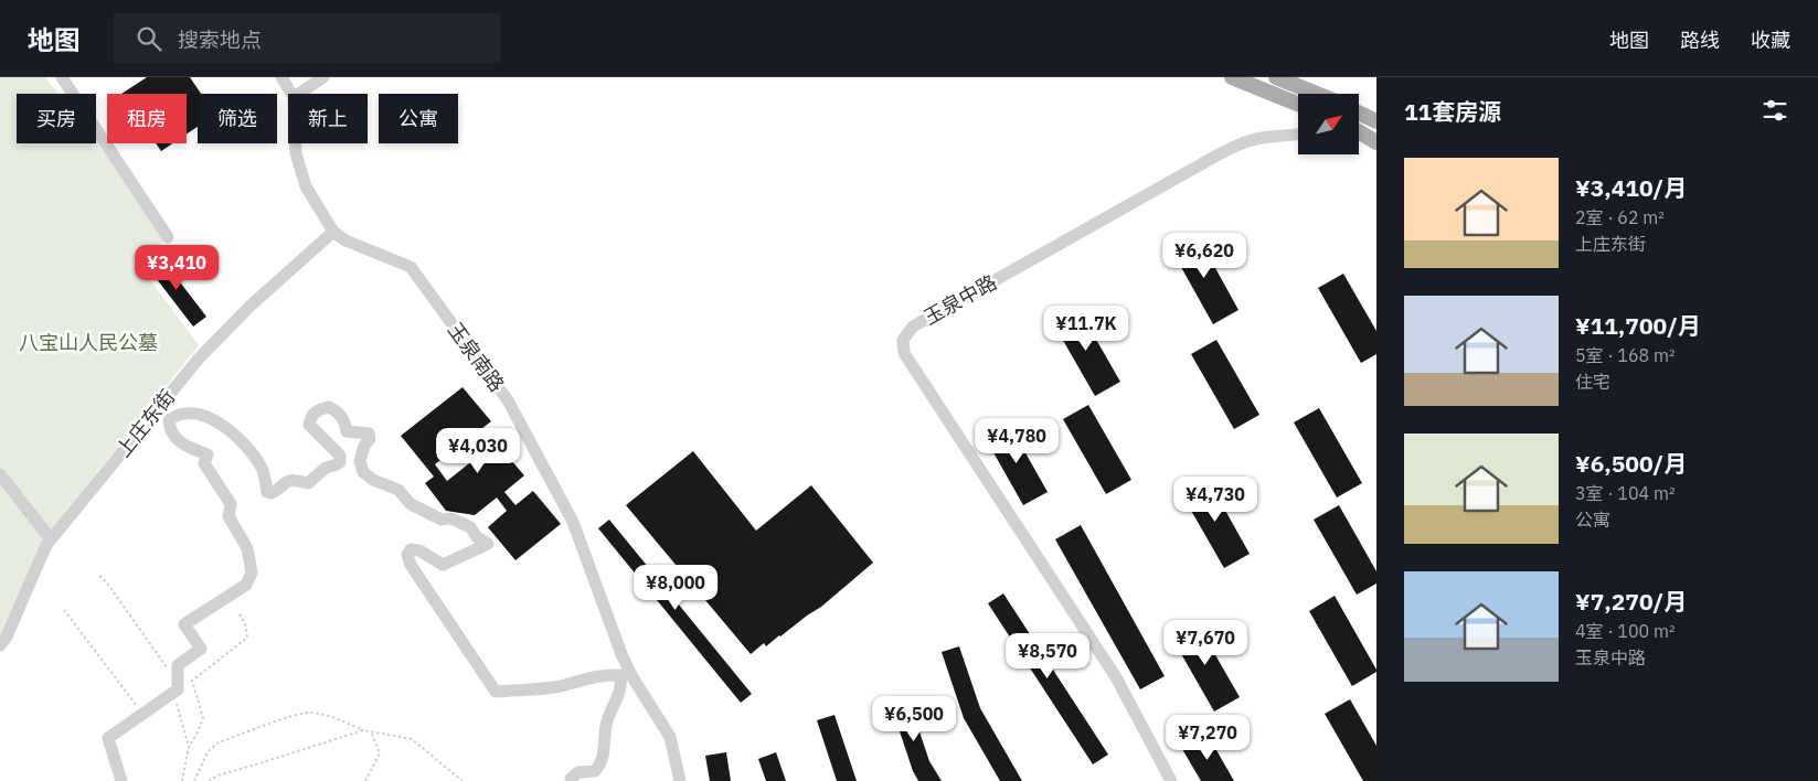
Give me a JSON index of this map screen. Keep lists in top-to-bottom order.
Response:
{
  "streets": {
    "street": ["玉泉中路", "玉泉南路", "上庄东街"]
  },
  "crossings": [
    ["玉泉南路", "上庄东街"]
  ],
  "parks": ["八宝山人民公墓"],
  "north": "top right",
  "page": {
    "header": "地图",
    "search": "搜索地点",
    "nav": ["地图", "路线", "收藏"],
    "heading": "11套房源",
    "chip": [
      "买房",
      "租房",
      "筛选",
      "新上",
      "公寓"
    ],
    "list": [
      {
        "name": "¥3,410/月",
        "note": "2室 · 62 m² · 上庄东街"
      },
      {
        "name": "¥11,700/月",
        "note": "5室 · 168 m² · 住宅"
      },
      {
        "name": "¥6,500/月",
        "note": "3室 · 104 m² · 公寓"
      },
      {
        "name": "¥7,270/月",
        "note": "4室 · 100 m² · 玉泉中路"
      }
    ],
    "price": [
      "¥6,620",
      "¥3,410",
      "¥11.7K",
      "¥4,780",
      "¥4,030",
      "¥4,730",
      "¥8,000",
      "¥7,670",
      "¥8,570",
      "¥6,500",
      "¥7,270"
    ]
  }
}
